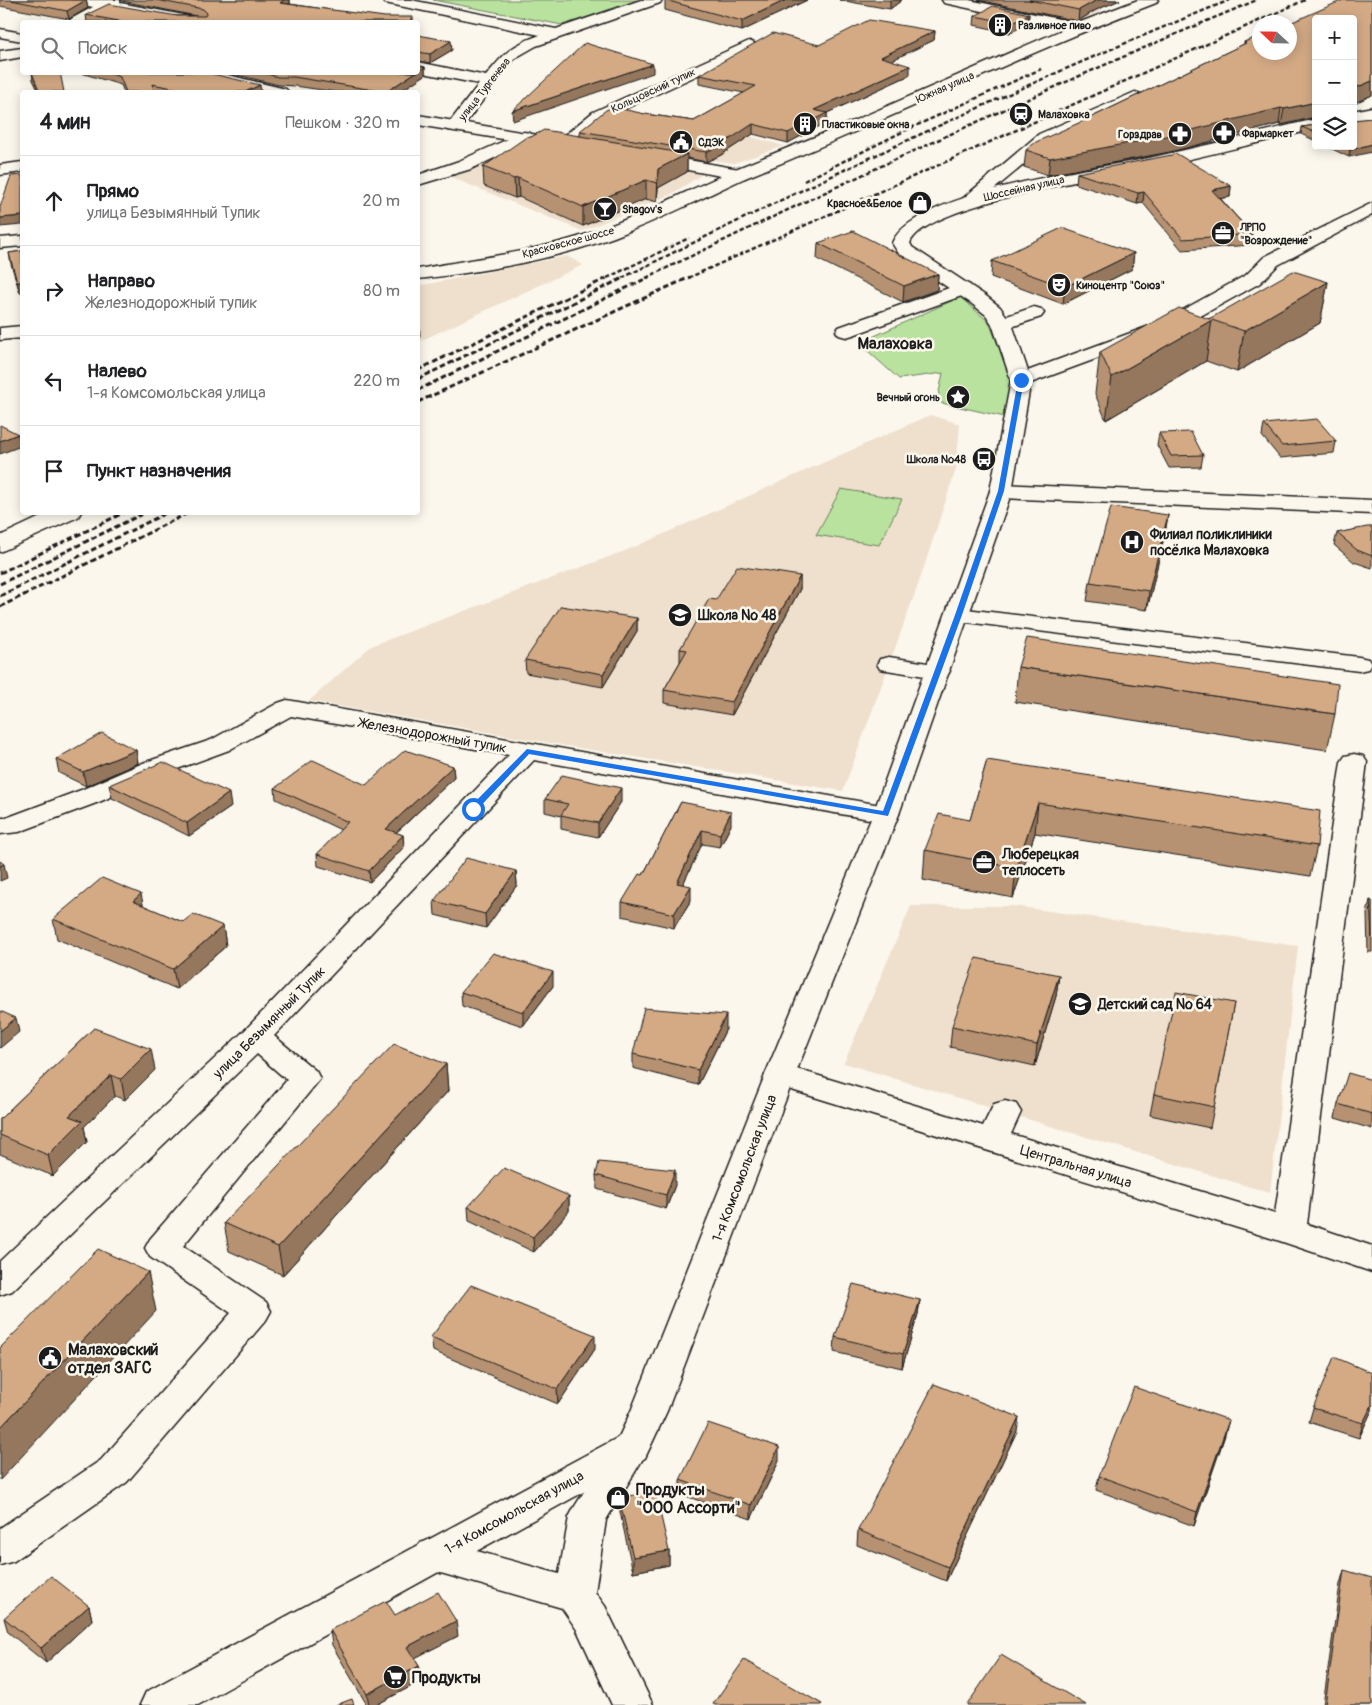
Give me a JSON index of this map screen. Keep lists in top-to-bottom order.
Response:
{
  "streets": {
    "street": [
      "Южная улица",
      "улица Тургенева",
      "Кольцовский тупик",
      "Шоссейная улица",
      "Красковское шоссе",
      "Железнодорожный тупик",
      "улица Безымянный Тупик",
      "Центральная улица",
      "1-я Комсомольская улица"
    ]
  },
  "crossings": [
    ["Южная улица", "Красковское шоссе"],
    ["Шоссейная улица", "1-я Комсомольская улица"],
    ["Железнодорожный тупик", "улица Безымянный Тупик"],
    ["Железнодорожный тупик", "1-я Комсомольская улица"],
    ["Центральная улица", "1-я Комсомольская улица"]
  ],
  "districts": ["Малаховка"],
  "places": {
    "building": ["Разливное пиво", "Пластиковые окна"],
    "station": ["Малаховка"],
    "pharmacy": ["Фармаркет", "Горздрав"],
    "public building": ["СДЭК", "Малаховский отдел ЗАГС"],
    "shop": ["Красное&Белое", "Продукты \"ООО Ассорти\""],
    "bar": ["Shagov's"],
    "office": ["ЛРПО \"Возрождение\"", "Люберецкая теплосеть"],
    "theatre": ["Киноцентр \"Союз\""],
    "place": ["Вечный огонь"],
    "bus stop": ["Школа №48"],
    "hospital": ["Филиал поликлиники посёлка Малаховка"],
    "school or university": ["Школа № 48", "Детский сад № 64"],
    "supermarket": ["Продукты"]
  },
  "north": "left",
  "page": {
    "map_buttons": ["+", "−"],
    "search": "Поиск",
    "heading": ["4 мин", "Пешком · 320 m"],
    "list": [
      ["Прямо", "улица Безымянный Тупик", "20 m"],
      ["Направо", "Железнодорожный тупик", "80 m"],
      ["Налево", "1-я Комсомольская улица", "220 m"],
      "Пункт назначения"
    ]
  }
}
